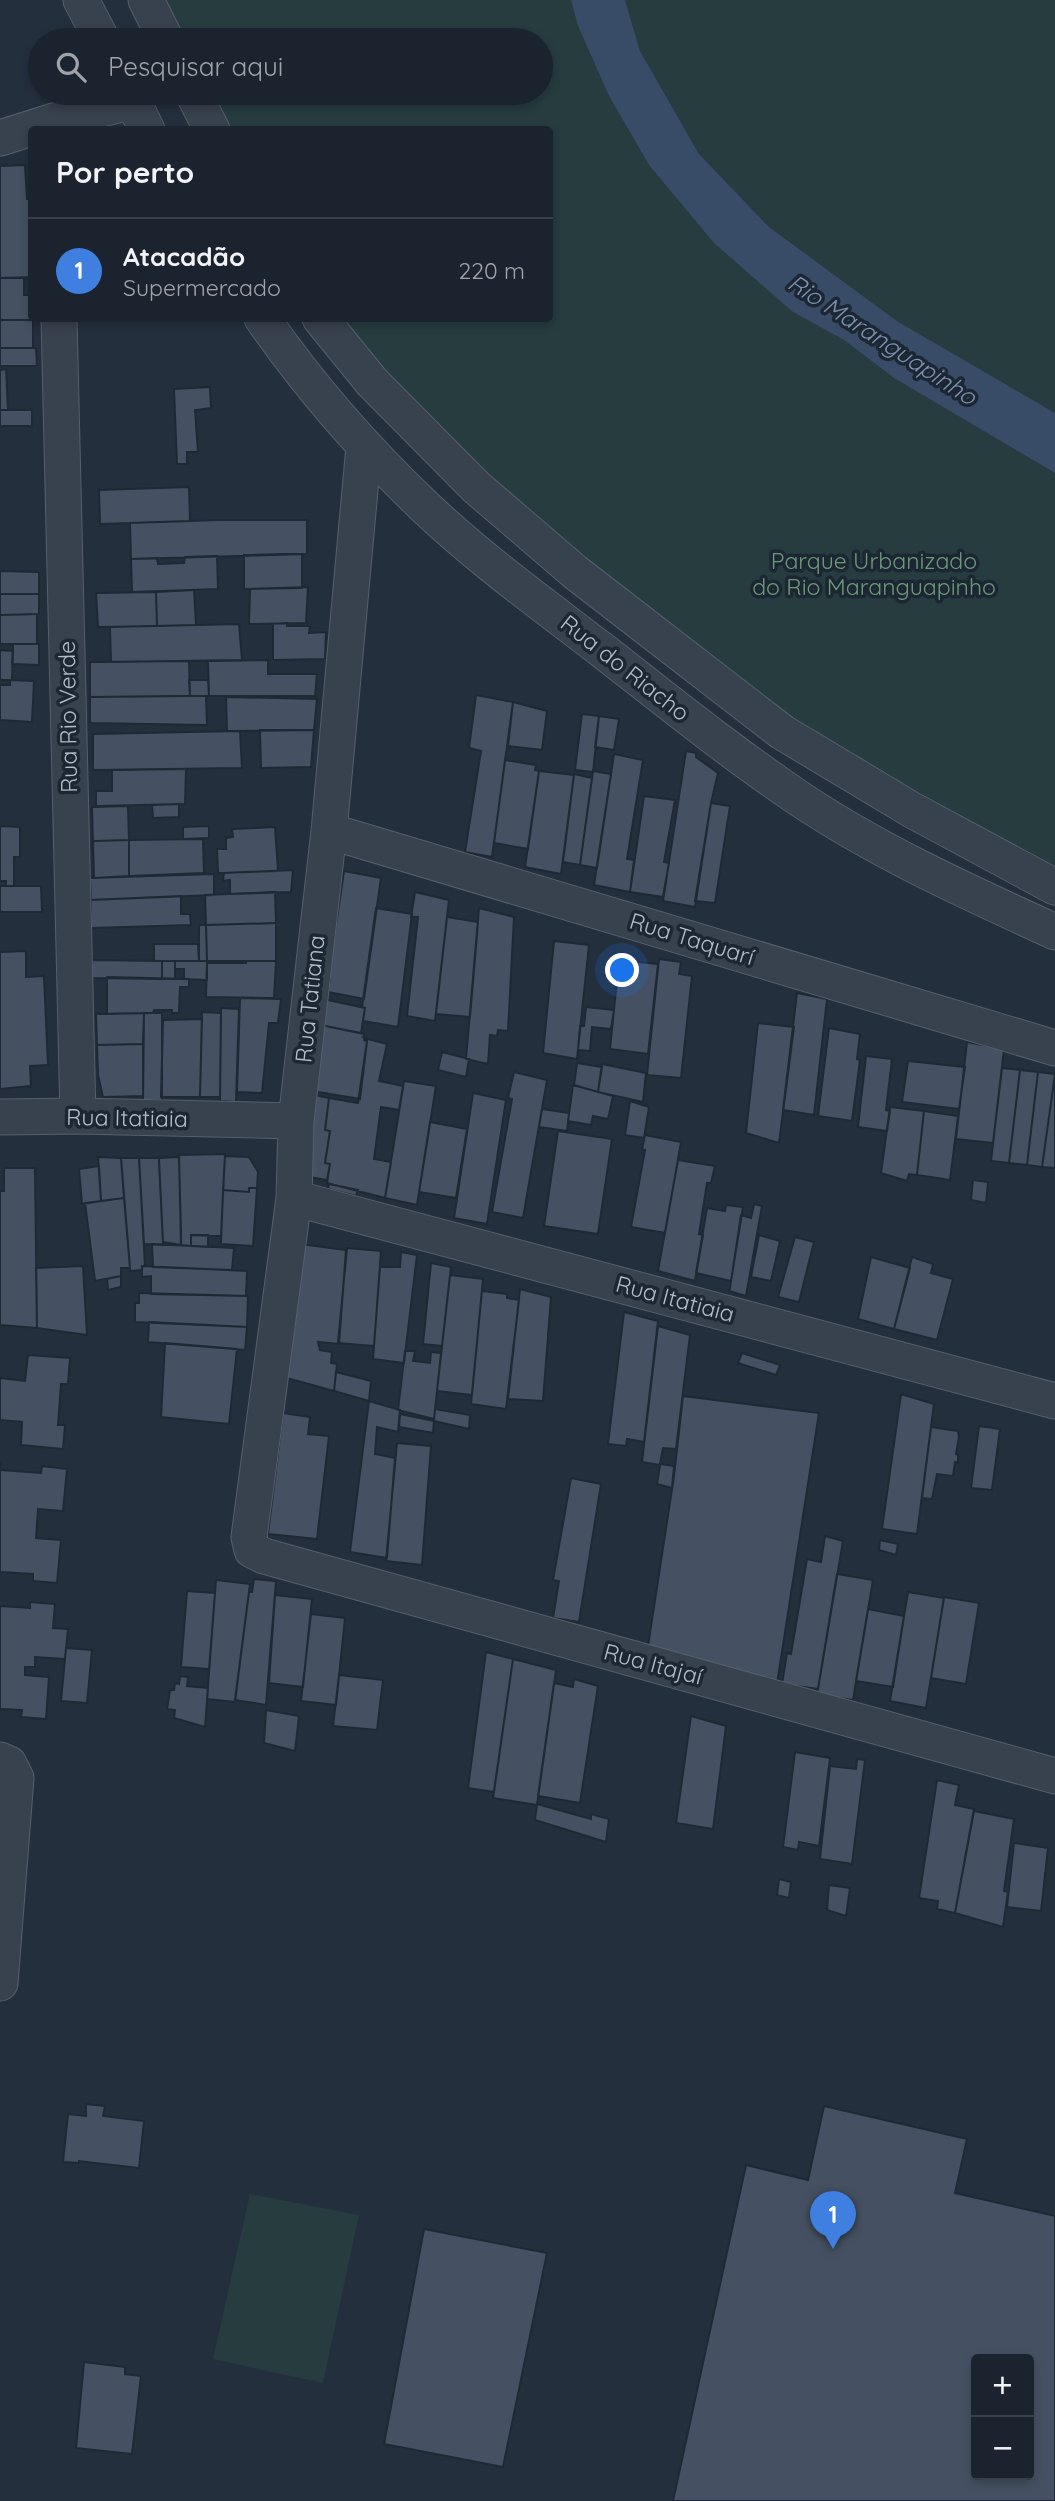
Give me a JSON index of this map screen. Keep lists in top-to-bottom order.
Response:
{
  "streets": {
    "street": [
      "Rua do Riacho",
      "Rua Rio Verde",
      "Rua Taquarí",
      "Rua Tatiana",
      "Rua Itatiaia",
      "Rua Itajaí"
    ]
  },
  "crossings": [
    ["Rua do Riacho", "Rua Tatiana"],
    ["Rua Rio Verde", "Rua Itatiaia"],
    ["Rua Taquarí", "Rua Tatiana"],
    ["Rua Tatiana", "Rua Itatiaia"],
    ["Rua Tatiana", "Rua Itajaí"]
  ],
  "water": ["Rio Maranguapinho"],
  "parks": ["Parque Urbanizado do Rio Maranguapinho"],
  "page": {
    "search": "Pesquisar aqui",
    "heading": "Por perto",
    "list": [
      {
        "mark": "1",
        "name": "Atacadão",
        "note": "Supermercado",
        "value": "220 m"
      }
    ],
    "pins": "1",
    "map_buttons": ["+", "−"]
  }
}
